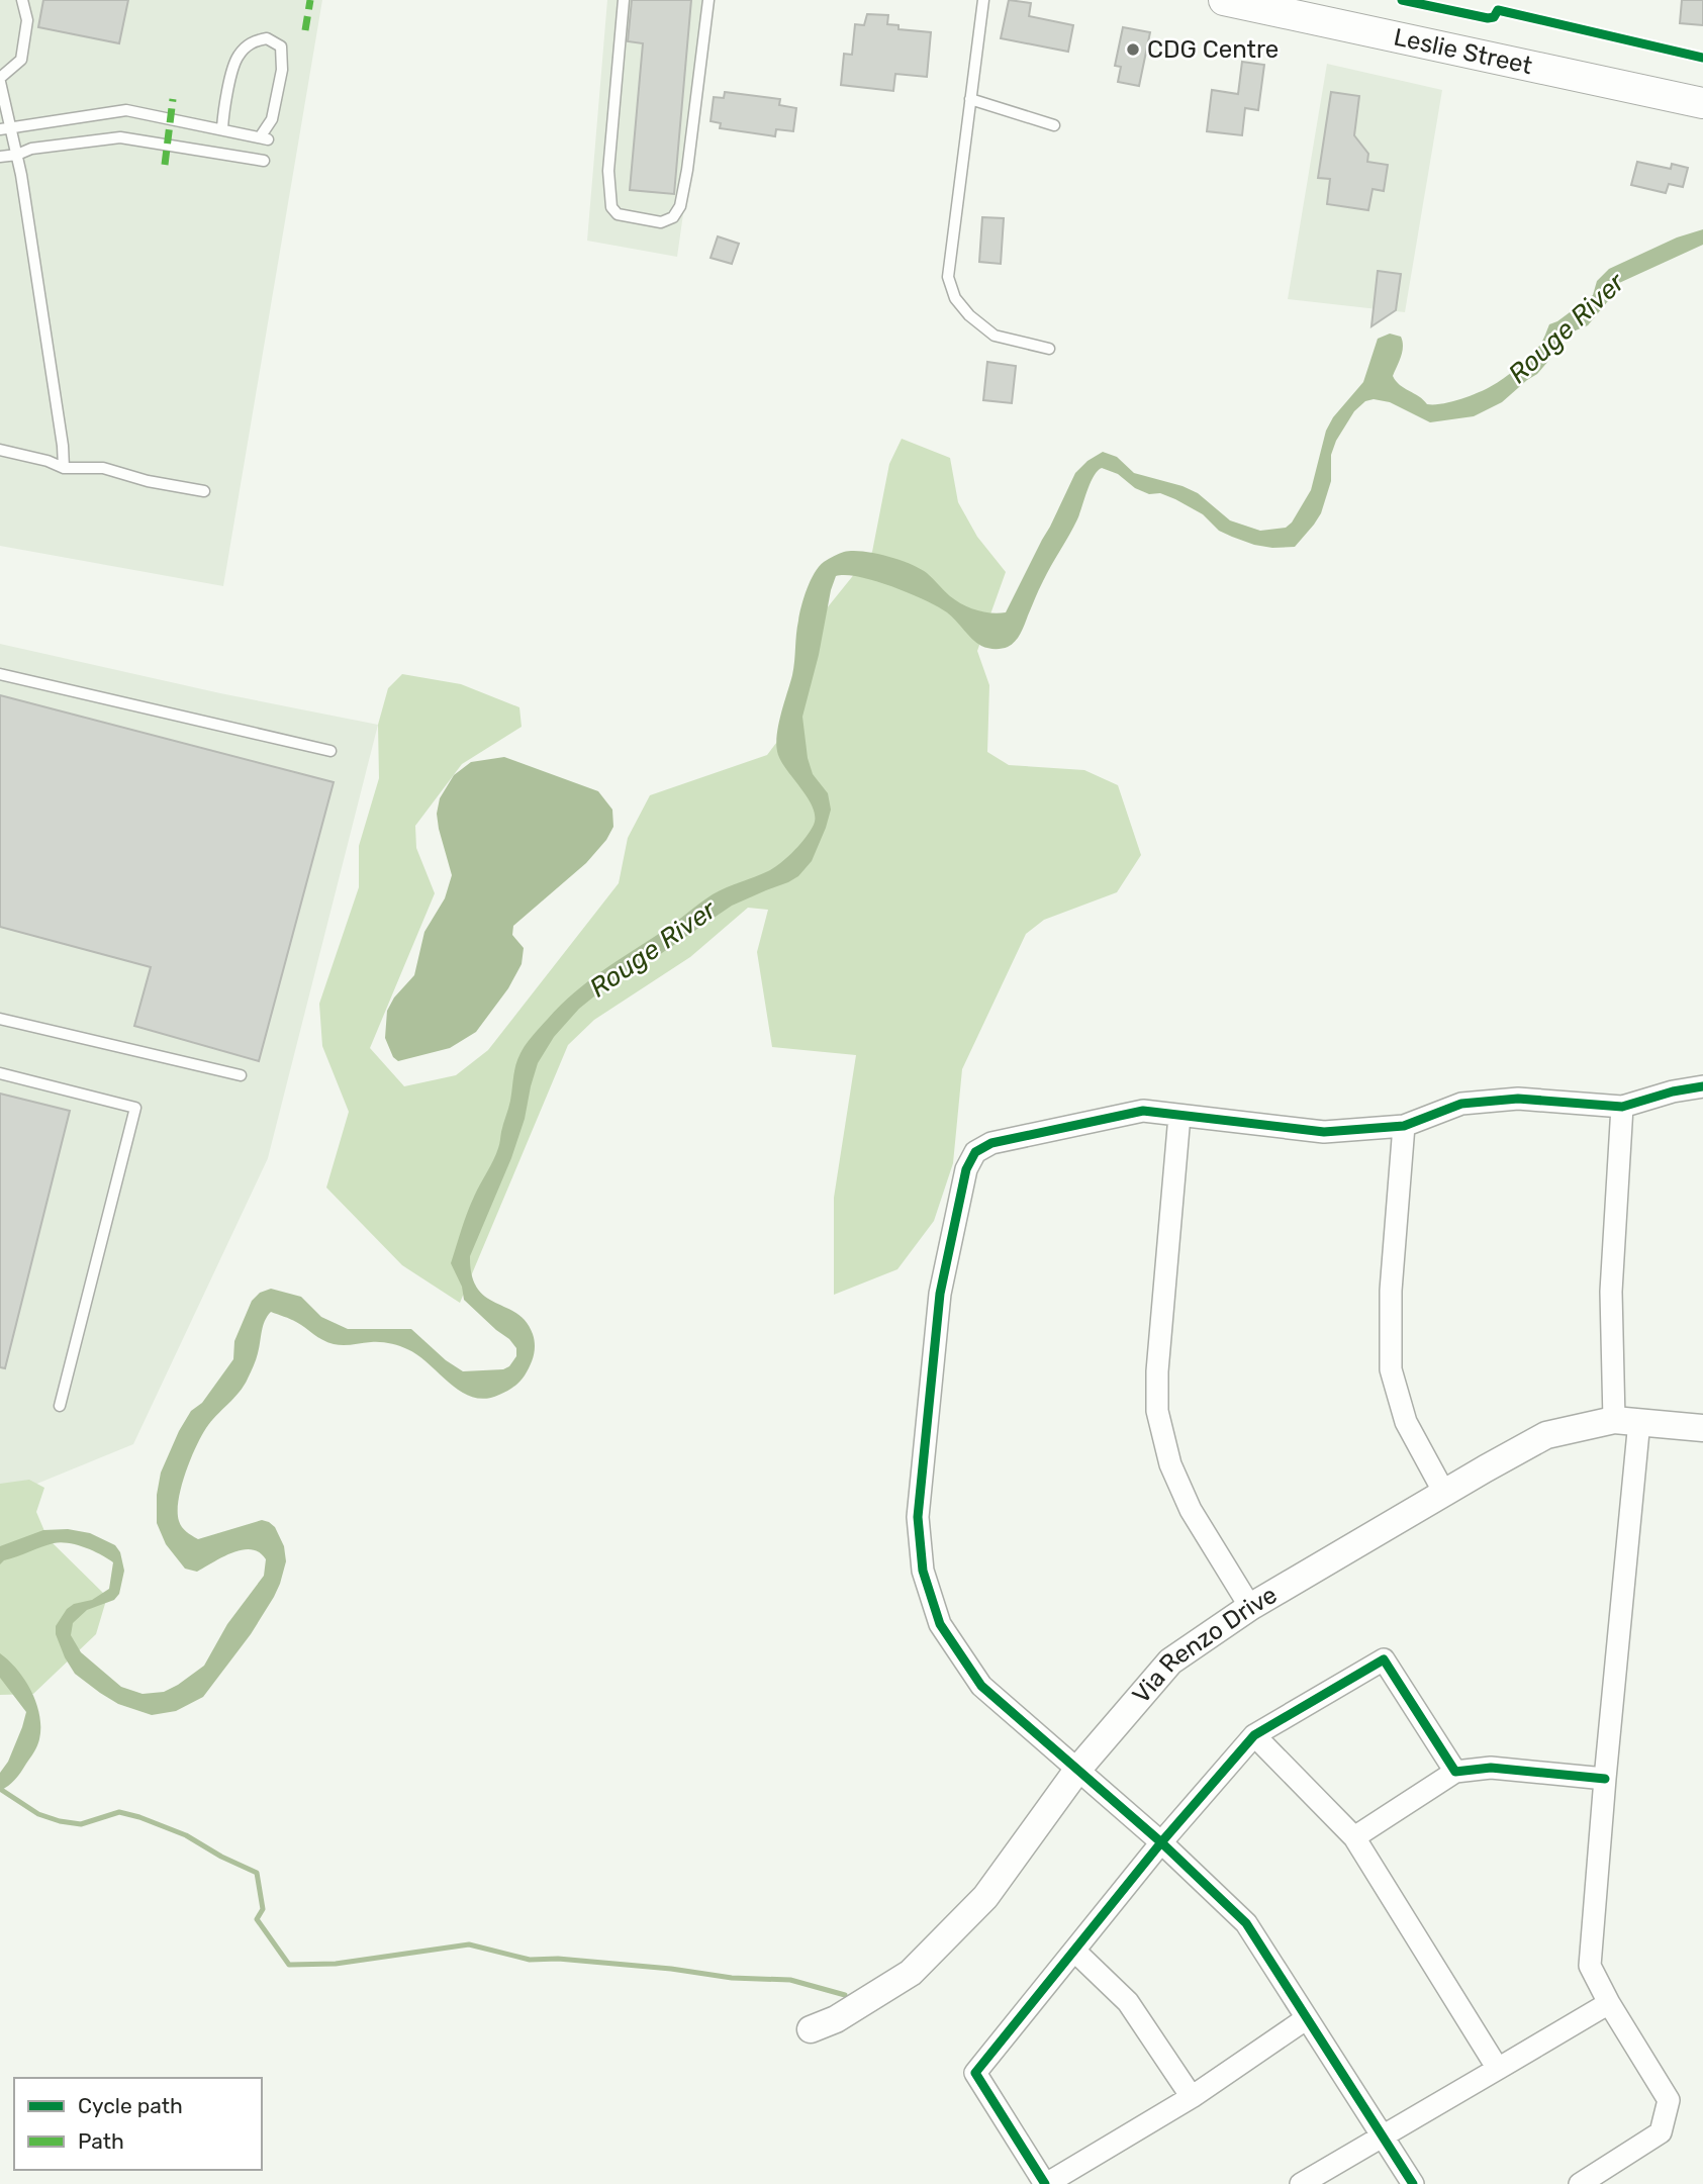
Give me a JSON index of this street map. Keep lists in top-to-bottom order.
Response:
{
  "streets": {
    "main road": ["Leslie Street"],
    "street": ["Via Renzo Drive"]
  },
  "water": ["Rouge River"],
  "places": ["CDG Centre"],
  "legend": ["Cycle path", "Path"]
}
